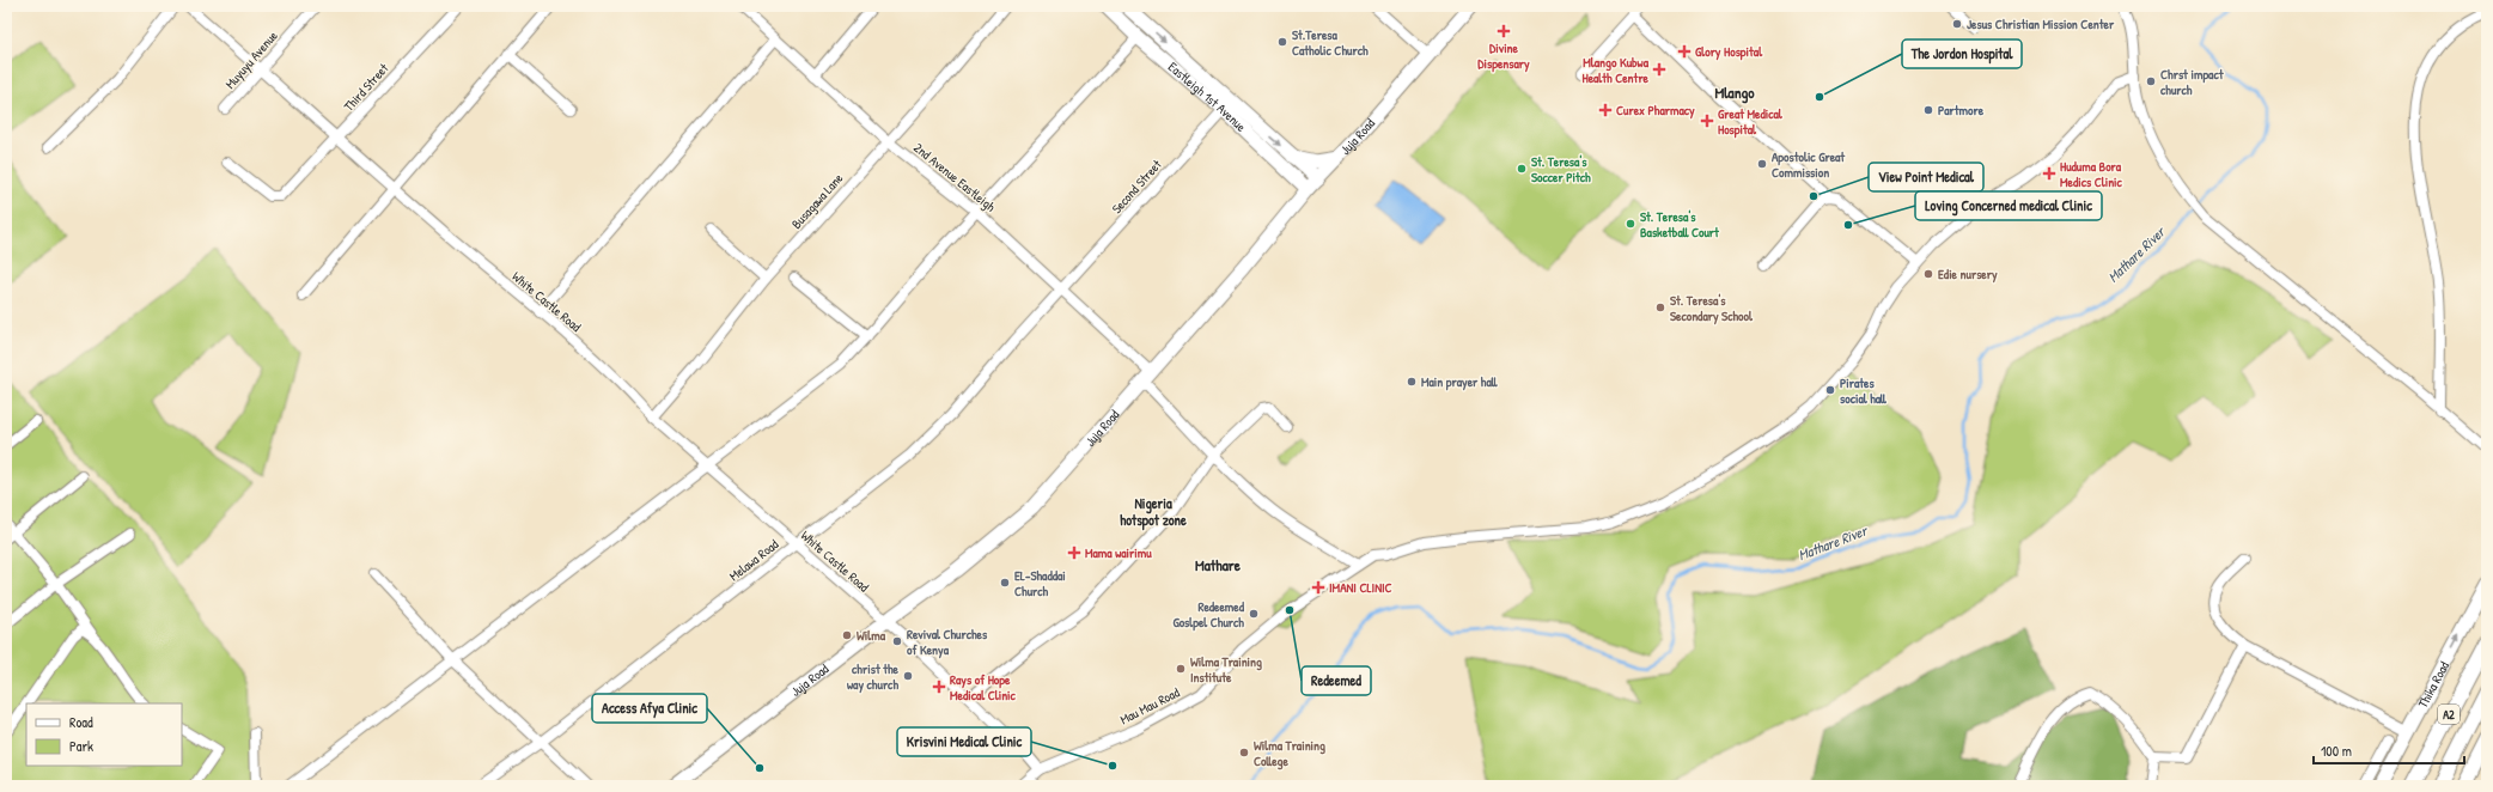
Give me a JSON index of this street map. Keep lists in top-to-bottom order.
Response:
{
  "streets": {
    "highway": ["A2"],
    "main road": ["Eastleigh 1st Avenue", "Juja Road", "Thika Road"],
    "street": [
      "Muyuyu Avenue",
      "Third Street",
      "2nd Avenue Eastleigh",
      "Second Street",
      "Busagawa Lane",
      "White Castle Road",
      "Melawa Road",
      "Mau Mau Road"
    ]
  },
  "crossings": [
    ["Muyuyu Avenue", "White Castle Road"],
    ["Third Street", "White Castle Road"],
    ["Eastleigh 1st Avenue", "Juja Road"],
    ["Eastleigh 1st Avenue", "Second Street"],
    ["Juja Road", "2nd Avenue Eastleigh"],
    ["Juja Road", "White Castle Road"],
    ["2nd Avenue Eastleigh", "Second Street"],
    ["2nd Avenue Eastleigh", "Busagawa Lane"],
    ["2nd Avenue Eastleigh", "Melawa Road"],
    ["2nd Avenue Eastleigh", "Mau Mau Road"],
    ["Second Street", "Melawa Road"],
    ["Busagawa Lane", "White Castle Road"],
    ["White Castle Road", "Melawa Road"],
    ["White Castle Road", "Mau Mau Road"]
  ],
  "one_way": ["Thika Road"],
  "districts": ["Mlango", "Nigeria hotspot zone", "Mathare"],
  "water": ["Mathare River"],
  "places": {
    "other": [
      "Jesus Christian Mission Center",
      "St.Teresa Catholic Church",
      "Chrst impact church",
      "The Jordon Hospital",
      "Partmore",
      "Apostolic Great Commission",
      "St. Teresa's Soccer Pitch",
      "View Point Medical",
      "St. Teresa's Basketball Court",
      "Loving Concerned medical Clinic",
      "Edie nursery",
      "St. Teresa's Secondary School",
      "Main prayer hall",
      "Pirates social hall",
      "EL-Shaddai Church",
      "Redeemed",
      "Redeemed Goslpel Church",
      "Wilma",
      "Revival Churches of Kenya",
      "Wilma Training Institute",
      "christ the way church",
      "Wilma Training College",
      "Krisvini Medical Clinic",
      "Access Afya Clinic"
    ],
    "health": [
      "Divine Dispensary",
      "Glory Hospital",
      "Mlango Kubwa Health Centre",
      "Curex Pharmacy",
      "Great Medical Hospital",
      "Huduma Bora Medics Clinic",
      "Mama wairimu",
      "IMANI CLINIC",
      "Rays of Hope Medical Clinic"
    ]
  },
  "legend": ["Road", "Park"],
  "scale_bar": "100 m"
}
